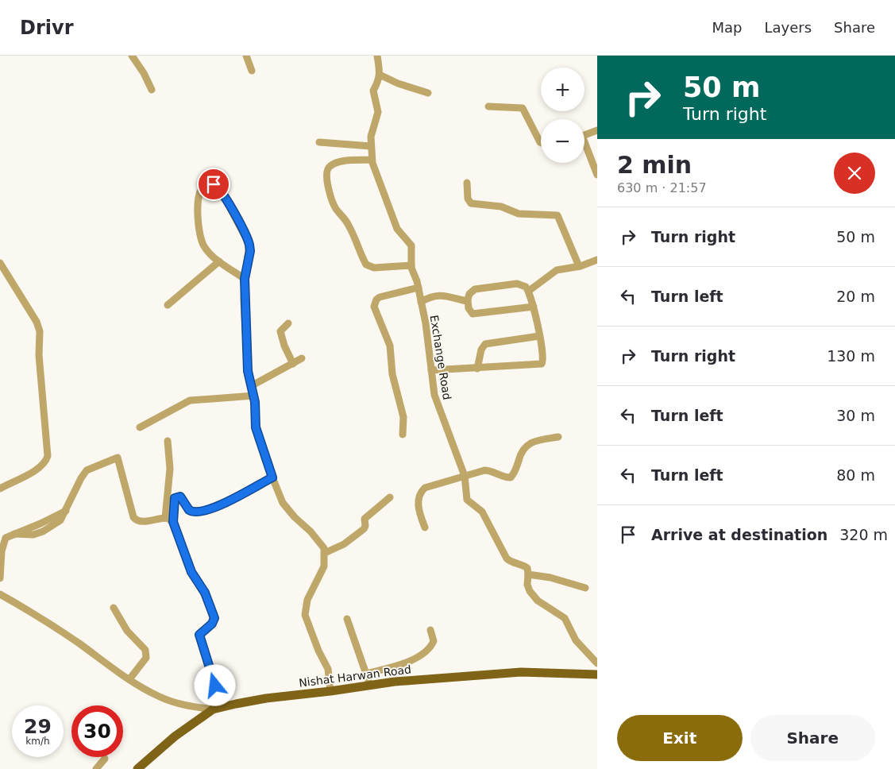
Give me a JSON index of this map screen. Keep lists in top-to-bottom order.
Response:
{
  "streets": {
    "main road": ["Nishat Harwan Road"],
    "street": ["Exchange Road"]
  },
  "page": {
    "header": "Drivr",
    "nav": ["Map", "Layers", "Share"],
    "turn": ["50 m", "Turn right"],
    "map_buttons": ["+", "−"],
    "heading": ["2 min", "630 m · 21:57"],
    "list": [
      {
        "name": "Turn right",
        "value": "50 m"
      },
      {
        "name": "Turn left",
        "value": "20 m"
      },
      {
        "name": "Turn right",
        "value": "130 m"
      },
      {
        "name": "Turn left",
        "value": "30 m"
      },
      {
        "name": "Turn left",
        "value": "80 m"
      },
      {
        "name": "Arrive at destination",
        "value": "320 m"
      }
    ],
    "speed": "29 km/h",
    "limit": "30",
    "buttons": ["Exit", "Share"]
  }
}
